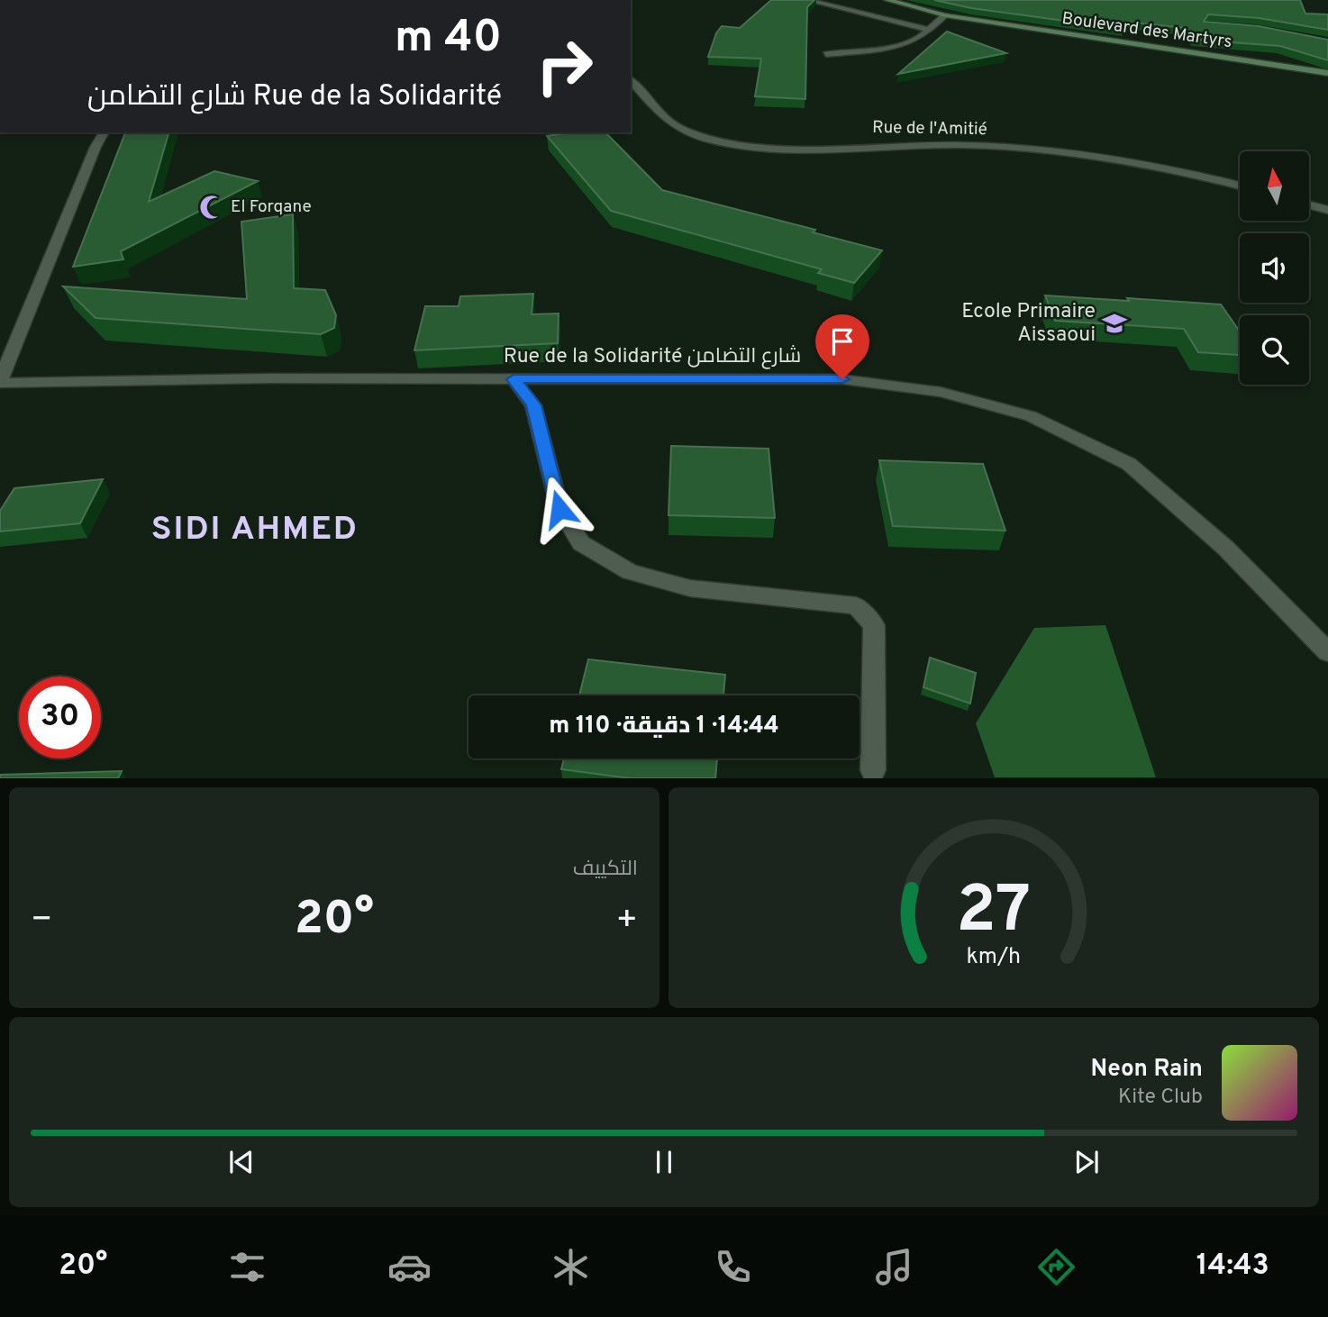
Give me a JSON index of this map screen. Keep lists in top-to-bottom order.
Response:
{
  "streets": {
    "main road": ["Boulevard des Martyrs"],
    "street": ["Rue de l'Amitié", "Rue de la Solidarité شارع التضامن"]
  },
  "districts": ["SIDI AHMED"],
  "places": {
    "mosque": ["El Forqane"],
    "school or university": ["Ecole Primaire Aissaoui"]
  },
  "north": "top",
  "page": {
    "turn": ["40 m", "Rue de la Solidarité شارع التضامن"],
    "limit": "30",
    "trip": "14:44 · 1 دقيقة · 110 m",
    "tile": "التكييف",
    "heat": ["−", "20°", "+"],
    "song": ["Neon Rain", "Kite Club"],
    "tabs": ["14:43", "20°"],
    "gauge": ["27", "km/h"]
  }
}
